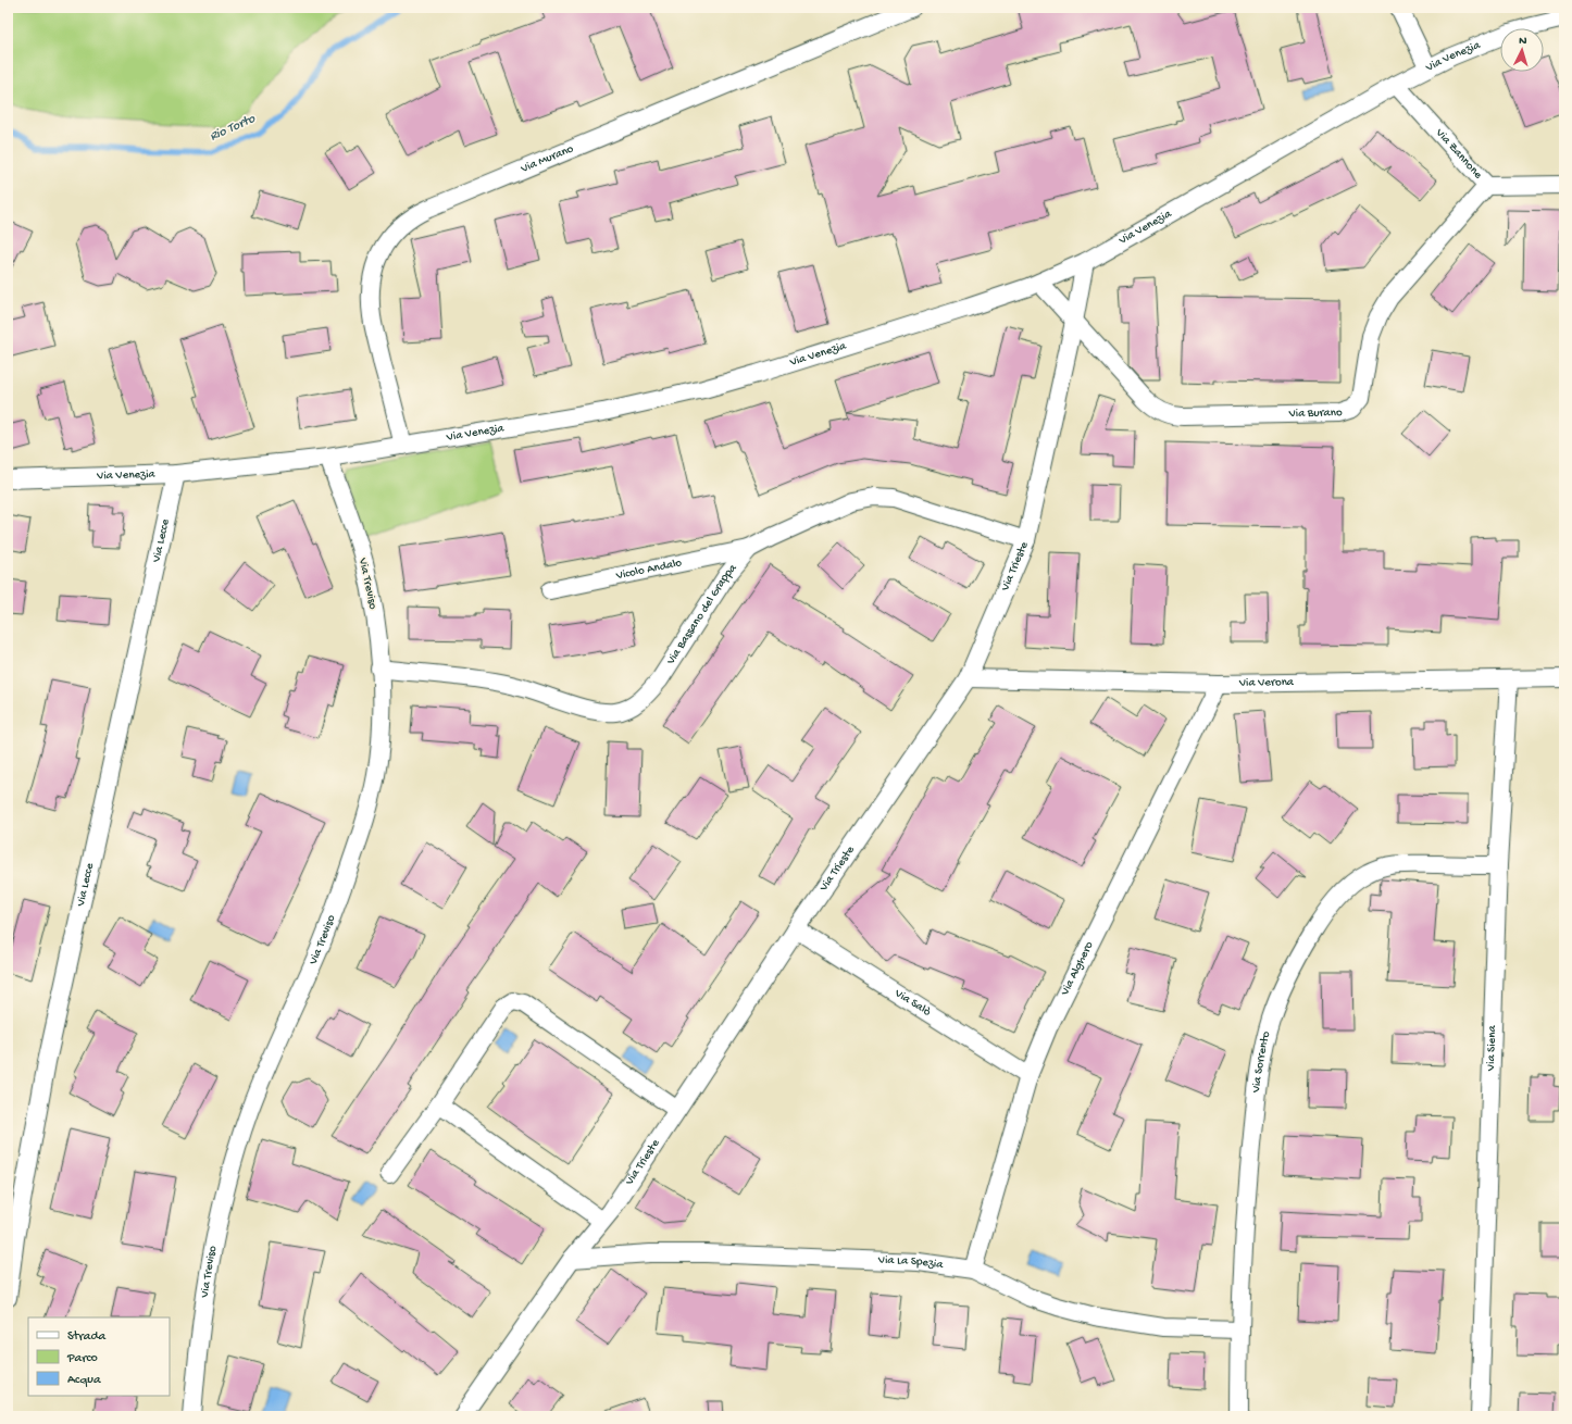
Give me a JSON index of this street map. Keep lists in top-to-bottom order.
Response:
{
  "streets": {
    "street": [
      "Via Venezia",
      "Via Zannone",
      "Via Murano",
      "Via Burano",
      "Via Lecce",
      "Via Trieste",
      "Vicolo Andalo",
      "Via Treviso",
      "Via Bassano del Grappa",
      "Via Verona",
      "Via Alghero",
      "Via Salò",
      "Via Siena",
      "Via Sorrento",
      "Via La Spezia"
    ]
  },
  "crossings": [
    ["Via Venezia", "Via Zannone"],
    ["Via Venezia", "Via Murano"],
    ["Via Venezia", "Via Burano"],
    ["Via Venezia", "Via Lecce"],
    ["Via Venezia", "Via Trieste"],
    ["Via Venezia", "Via Treviso"],
    ["Via Zannone", "Via Burano"],
    ["Via Burano", "Via Trieste"],
    ["Via Trieste", "Via Bassano del Grappa"],
    ["Via Trieste", "Via Verona"],
    ["Via Trieste", "Via Salò"],
    ["Via Trieste", "Via La Spezia"],
    ["Vicolo Andalo", "Via Bassano del Grappa"],
    ["Via Treviso", "Via Bassano del Grappa"],
    ["Via Verona", "Via Alghero"],
    ["Via Verona", "Via Siena"],
    ["Via Alghero", "Via Salò"],
    ["Via Alghero", "Via La Spezia"],
    ["Via Siena", "Via Sorrento"],
    ["Via Sorrento", "Via La Spezia"]
  ],
  "water": ["Rio Torto"],
  "legend": ["Strada", "Parco", "Acqua"],
  "north": "top"
}
